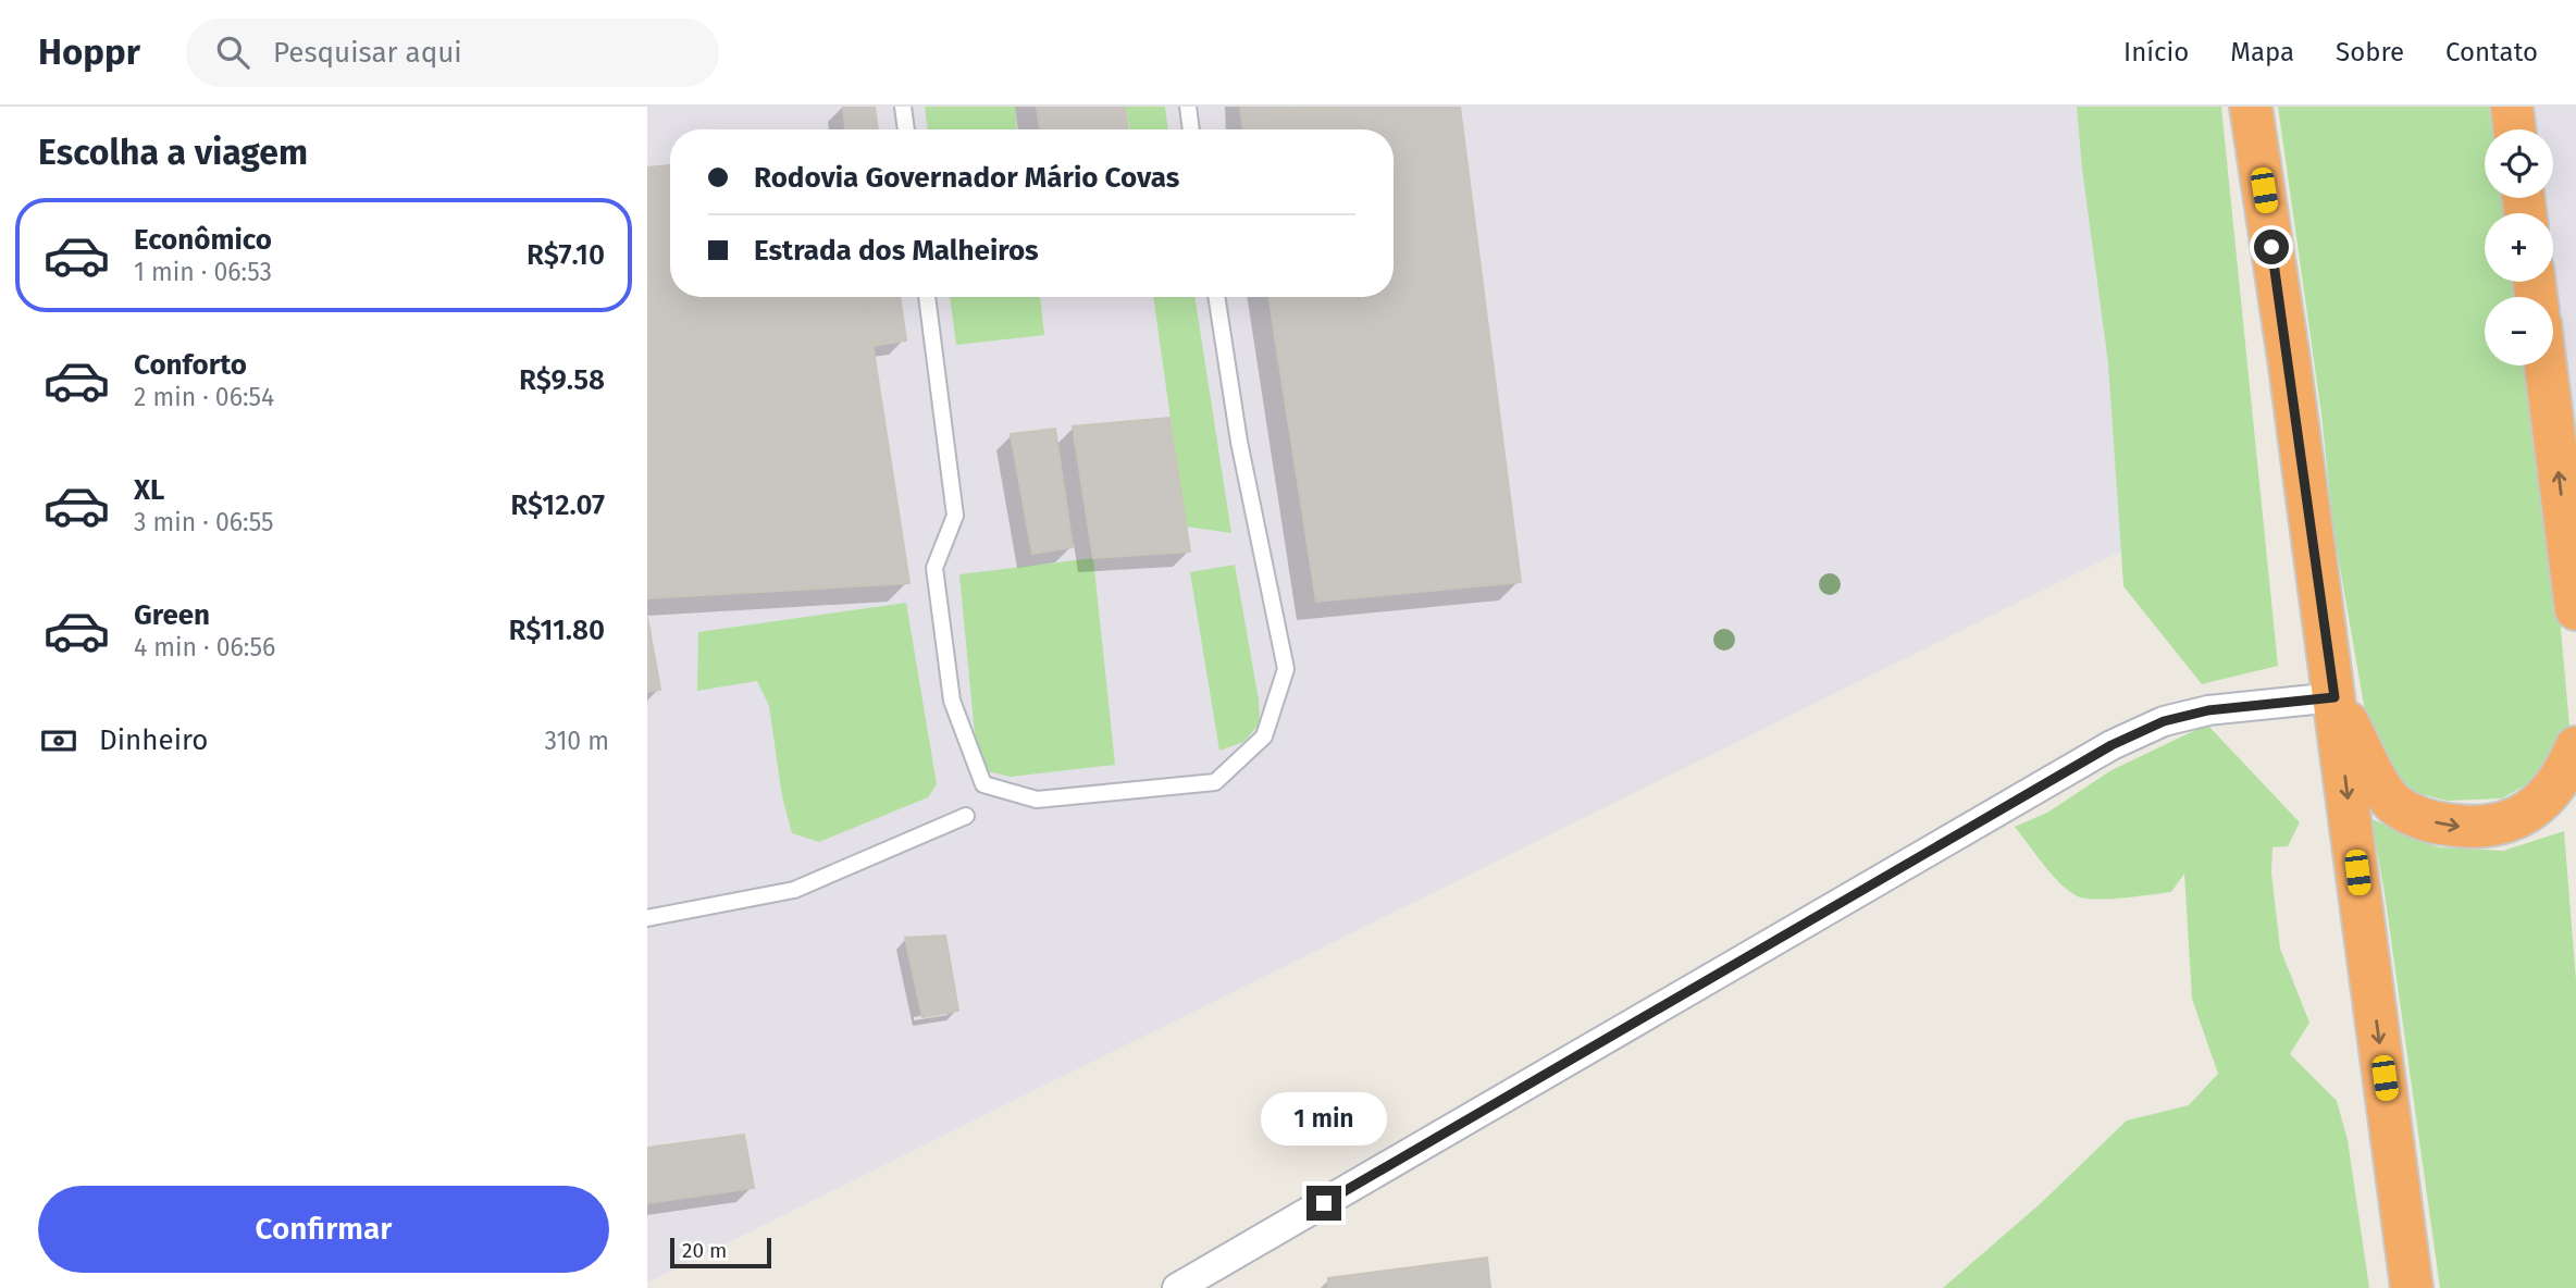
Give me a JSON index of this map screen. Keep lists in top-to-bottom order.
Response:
{
  "scale_bar": "20 m",
  "page": {
    "header": "Hoppr",
    "search": "Pesquisar aqui",
    "nav": [
      "Início",
      "Mapa",
      "Sobre",
      "Contato"
    ],
    "heading": "Escolha a viagem",
    "map_buttons": ["+", "−"],
    "banner": ["Rodovia Governador Mário Covas", "Estrada dos Malheiros"],
    "list": [
      {
        "name": "Econômico",
        "note": "1 min · 06:53",
        "value": "R$7.10"
      },
      {
        "name": "Conforto",
        "note": "2 min · 06:54",
        "value": "R$9.58"
      },
      {
        "name": "XL",
        "note": "3 min · 06:55",
        "value": "R$12.07"
      },
      {
        "name": "Green",
        "note": "4 min · 06:56",
        "value": "R$11.80"
      }
    ],
    "pay": ["Dinheiro", "310 m"],
    "bubble": "1 min",
    "buttons": "Confirmar",
    "scale": "20 m"
  }
}
